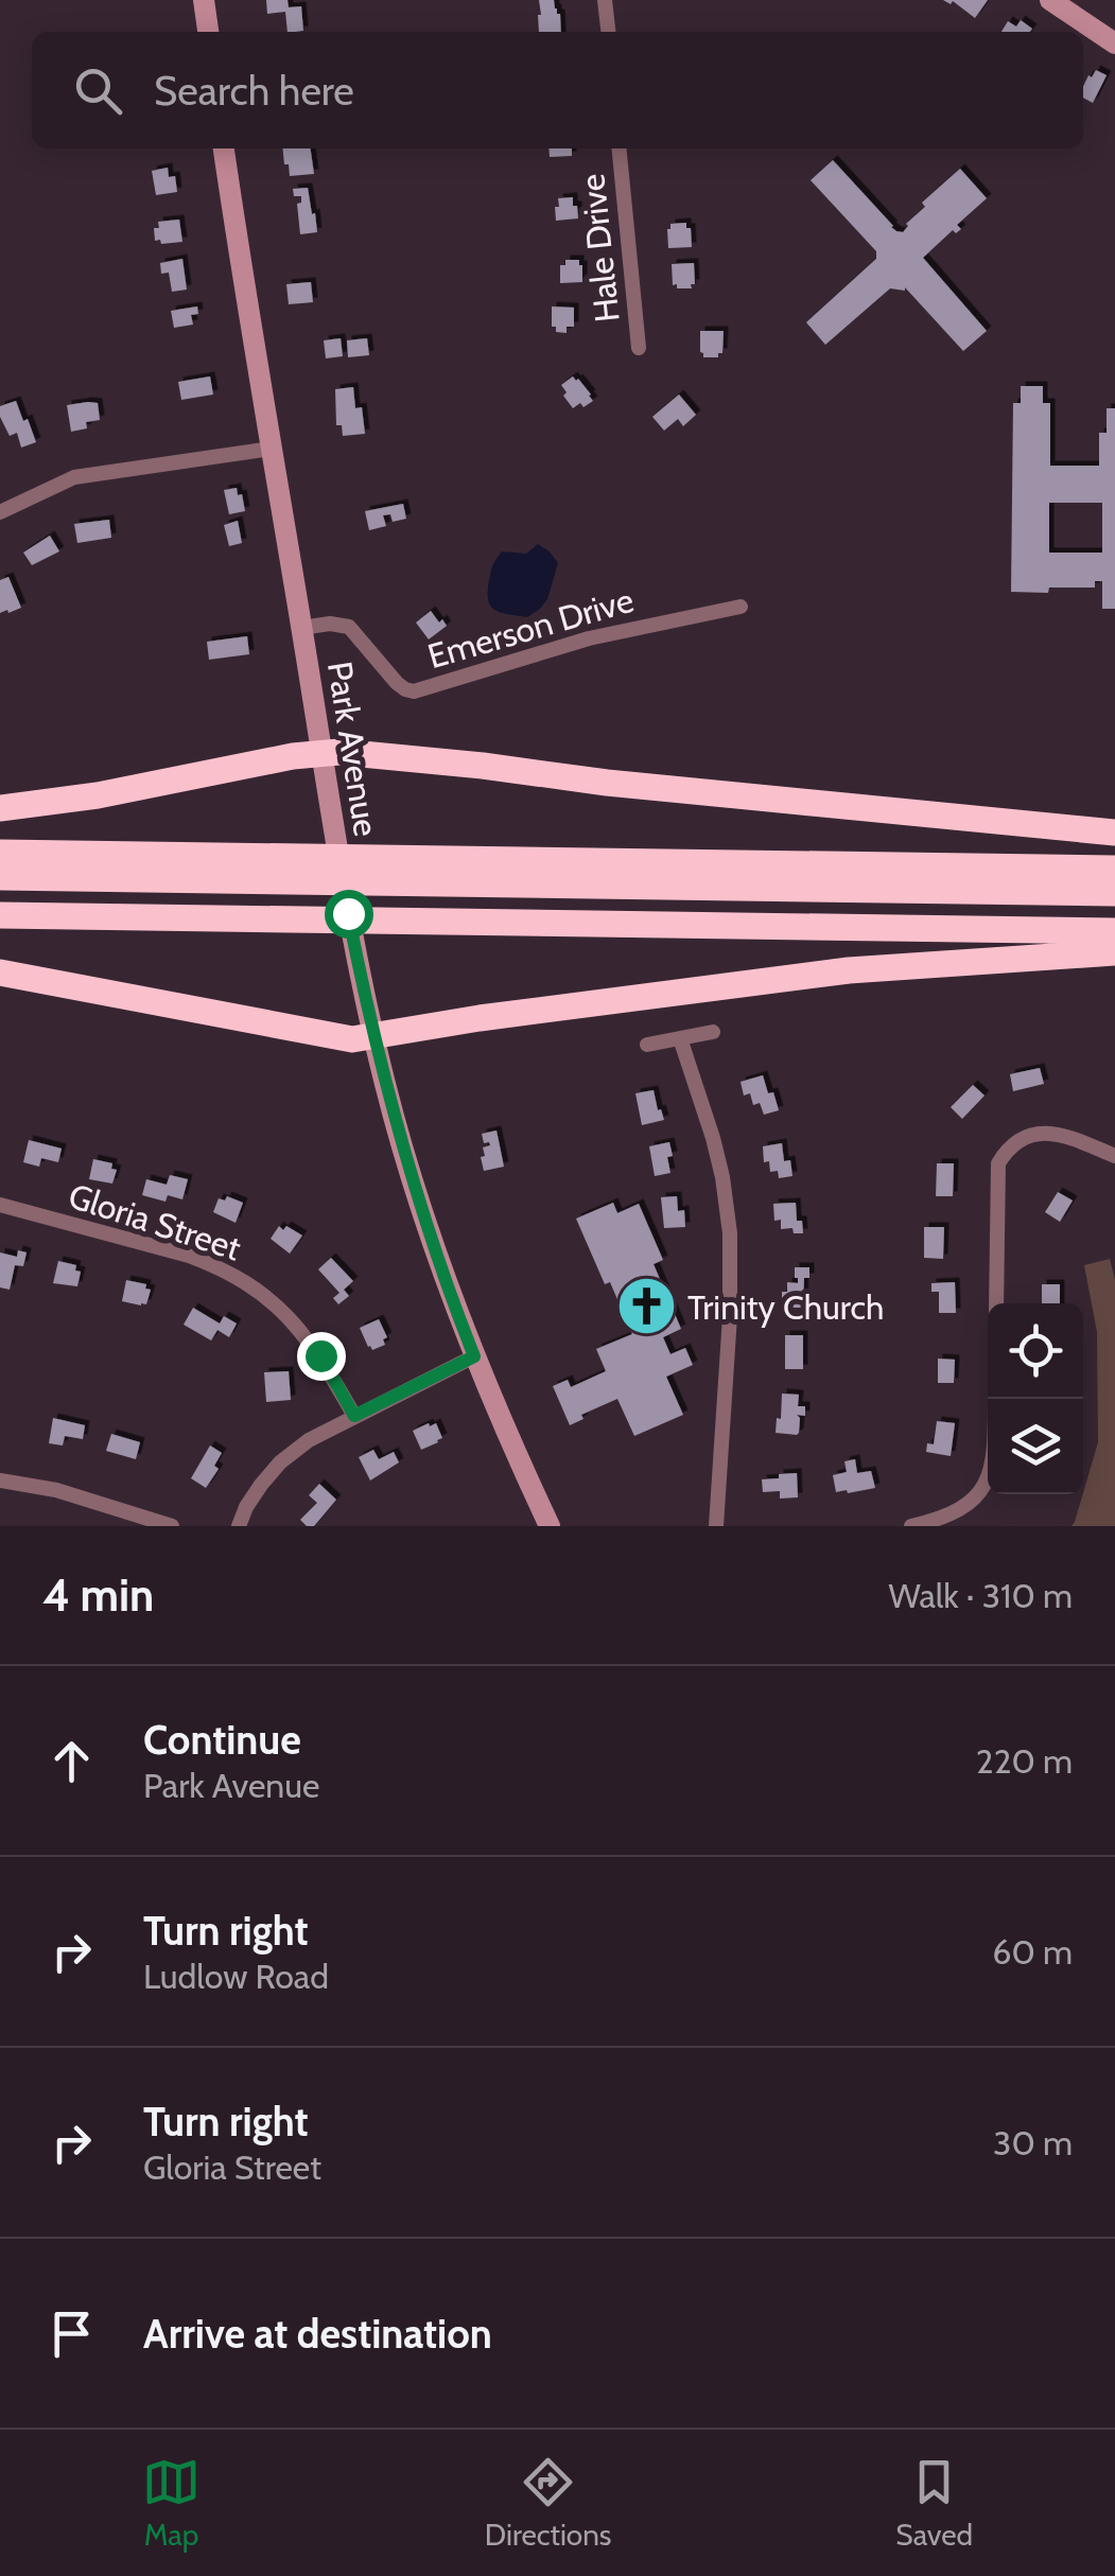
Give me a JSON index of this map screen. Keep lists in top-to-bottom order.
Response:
{
  "streets": {
    "main road": ["Park Avenue"],
    "street": ["Hale Drive", "Emerson Drive", "Gloria Street"]
  },
  "crossings": [
    ["Emerson Drive", "Park Avenue"]
  ],
  "places": {
    "church": ["Trinity Church"]
  },
  "page": {
    "search": "Search here",
    "heading": ["4 min", "Walk · 310 m"],
    "list": [
      ["Continue", "Park Avenue", "220 m"],
      ["Turn right", "Ludlow Road", "60 m"],
      ["Turn right", "Gloria Street", "30 m"],
      "Arrive at destination"
    ],
    "nav": ["Map", "Directions", "Saved"]
  }
}
